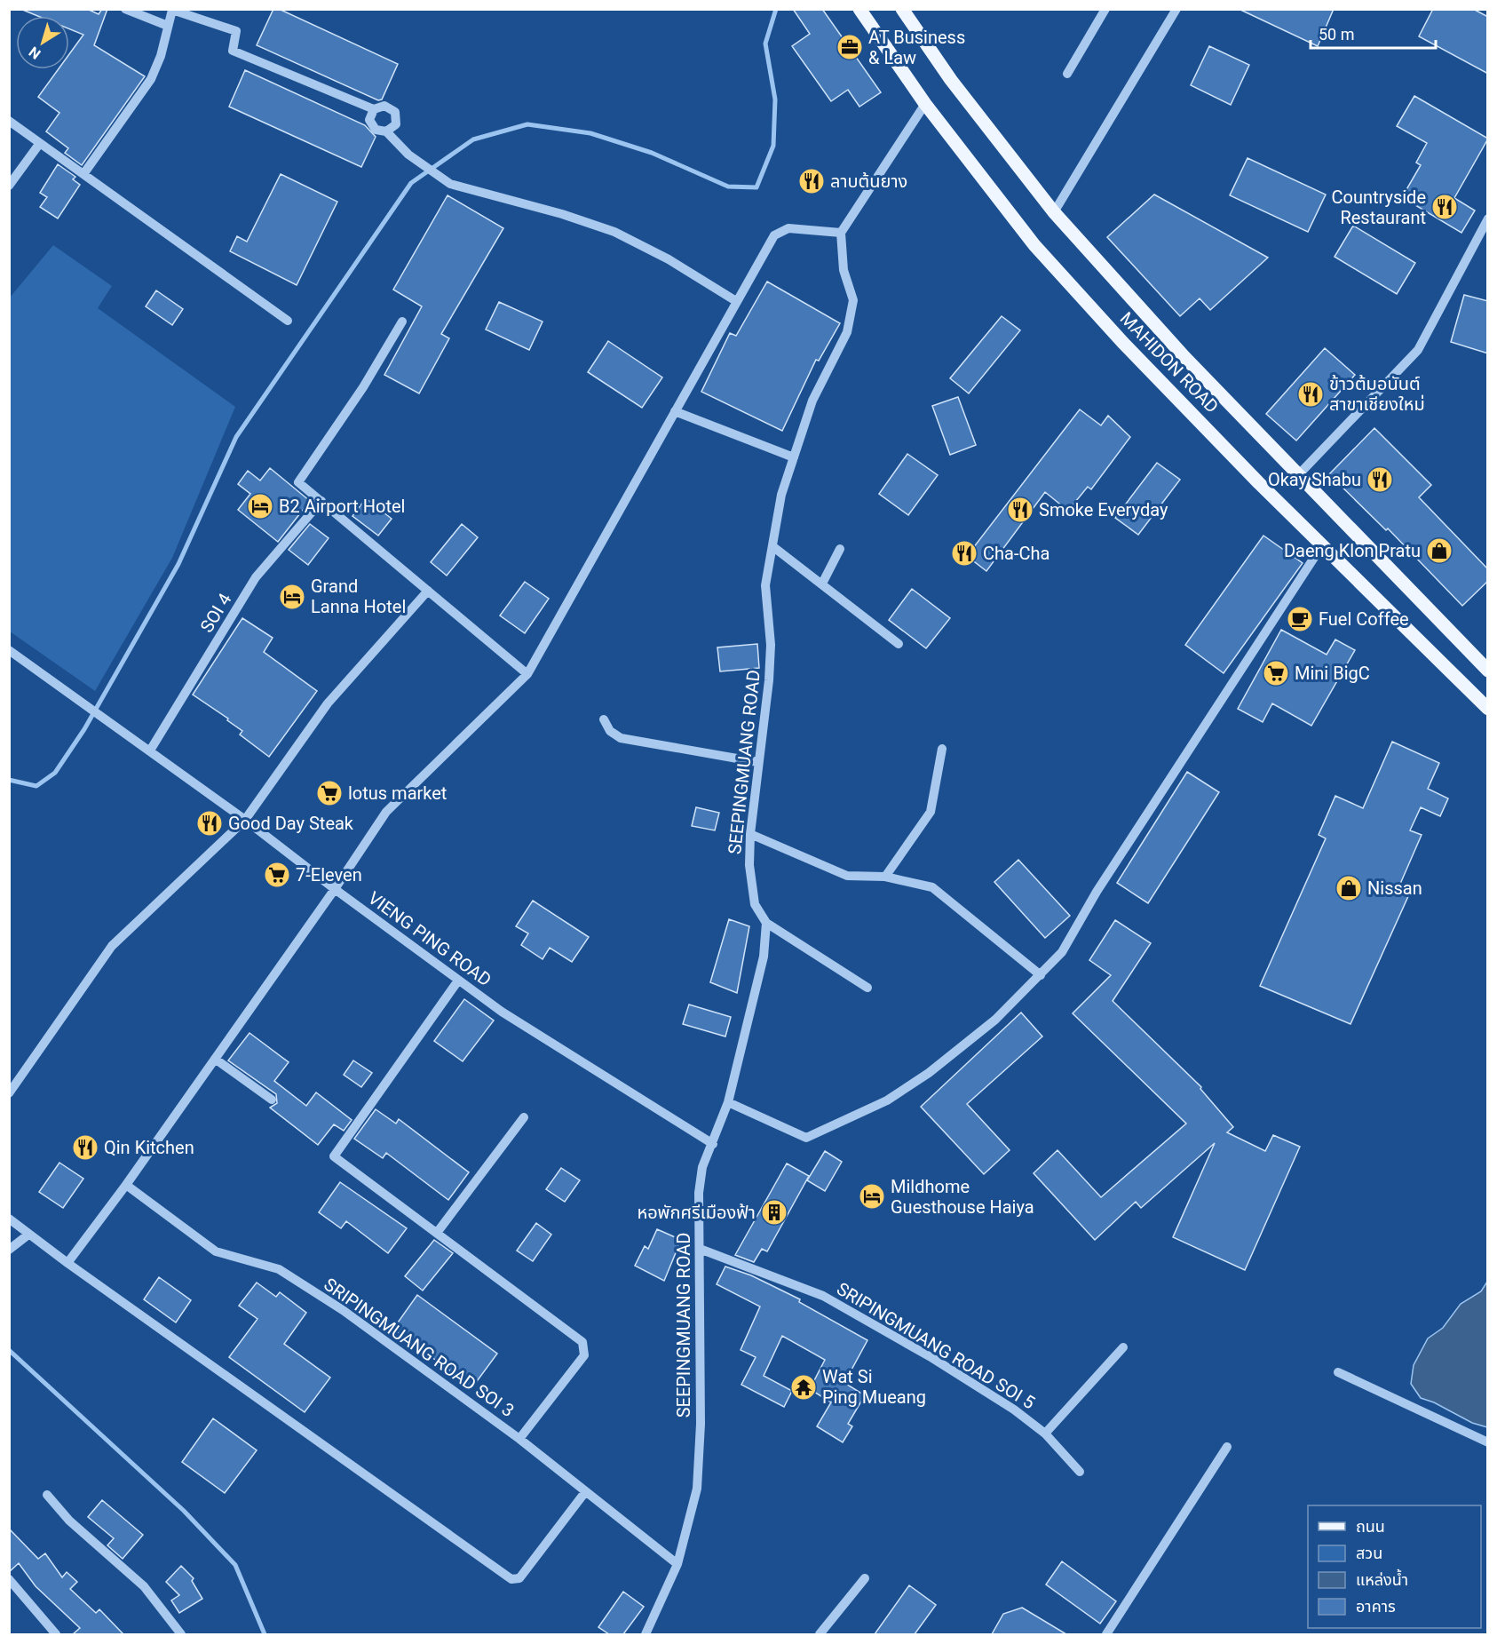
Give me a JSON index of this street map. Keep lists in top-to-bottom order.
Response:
{
  "streets": {
    "main road": ["MAHIDON ROAD"],
    "street": [
      "SOI 4",
      "SEEPINGMUANG ROAD",
      "VIENG PING ROAD",
      "SRIPINGMUANG ROAD SOI 5",
      "SRIPINGMUANG ROAD SOI 3"
    ]
  },
  "crossings": [
    ["SOI 4", "VIENG PING ROAD"],
    ["SEEPINGMUANG ROAD", "VIENG PING ROAD"],
    ["SEEPINGMUANG ROAD", "SRIPINGMUANG ROAD SOI 5"],
    ["SEEPINGMUANG ROAD", "SRIPINGMUANG ROAD SOI 3"]
  ],
  "places": {
    "office": ["AT Business & Law"],
    "restaurant": [
      "ลาบต้นยาง",
      "Countryside Restaurant",
      "ข้าวต้มอนันต์ สาขาเชียงใหม่",
      "Okay Shabu",
      "Smoke Everyday",
      "Cha-Cha",
      "Good Day Steak",
      "Qin Kitchen"
    ],
    "hotel": ["B2 Airport Hotel", "Grand Lanna Hotel", "Mildhome Guesthouse Haiya"],
    "shop": ["Daeng Klon Pratu", "Nissan"],
    "cafe": ["Fuel Coffee"],
    "supermarket": ["Mini BigC", "lotus market", "7-Eleven"],
    "building": ["หอพักศรีเมืองฟ้า"],
    "temple": ["Wat Si Ping Mueang"]
  },
  "legend": [
    "ถนน",
    "สวน",
    "แหล่งน้ำ",
    "อาคาร"
  ],
  "scale_bar": "50 m",
  "north": "bottom left"
}
